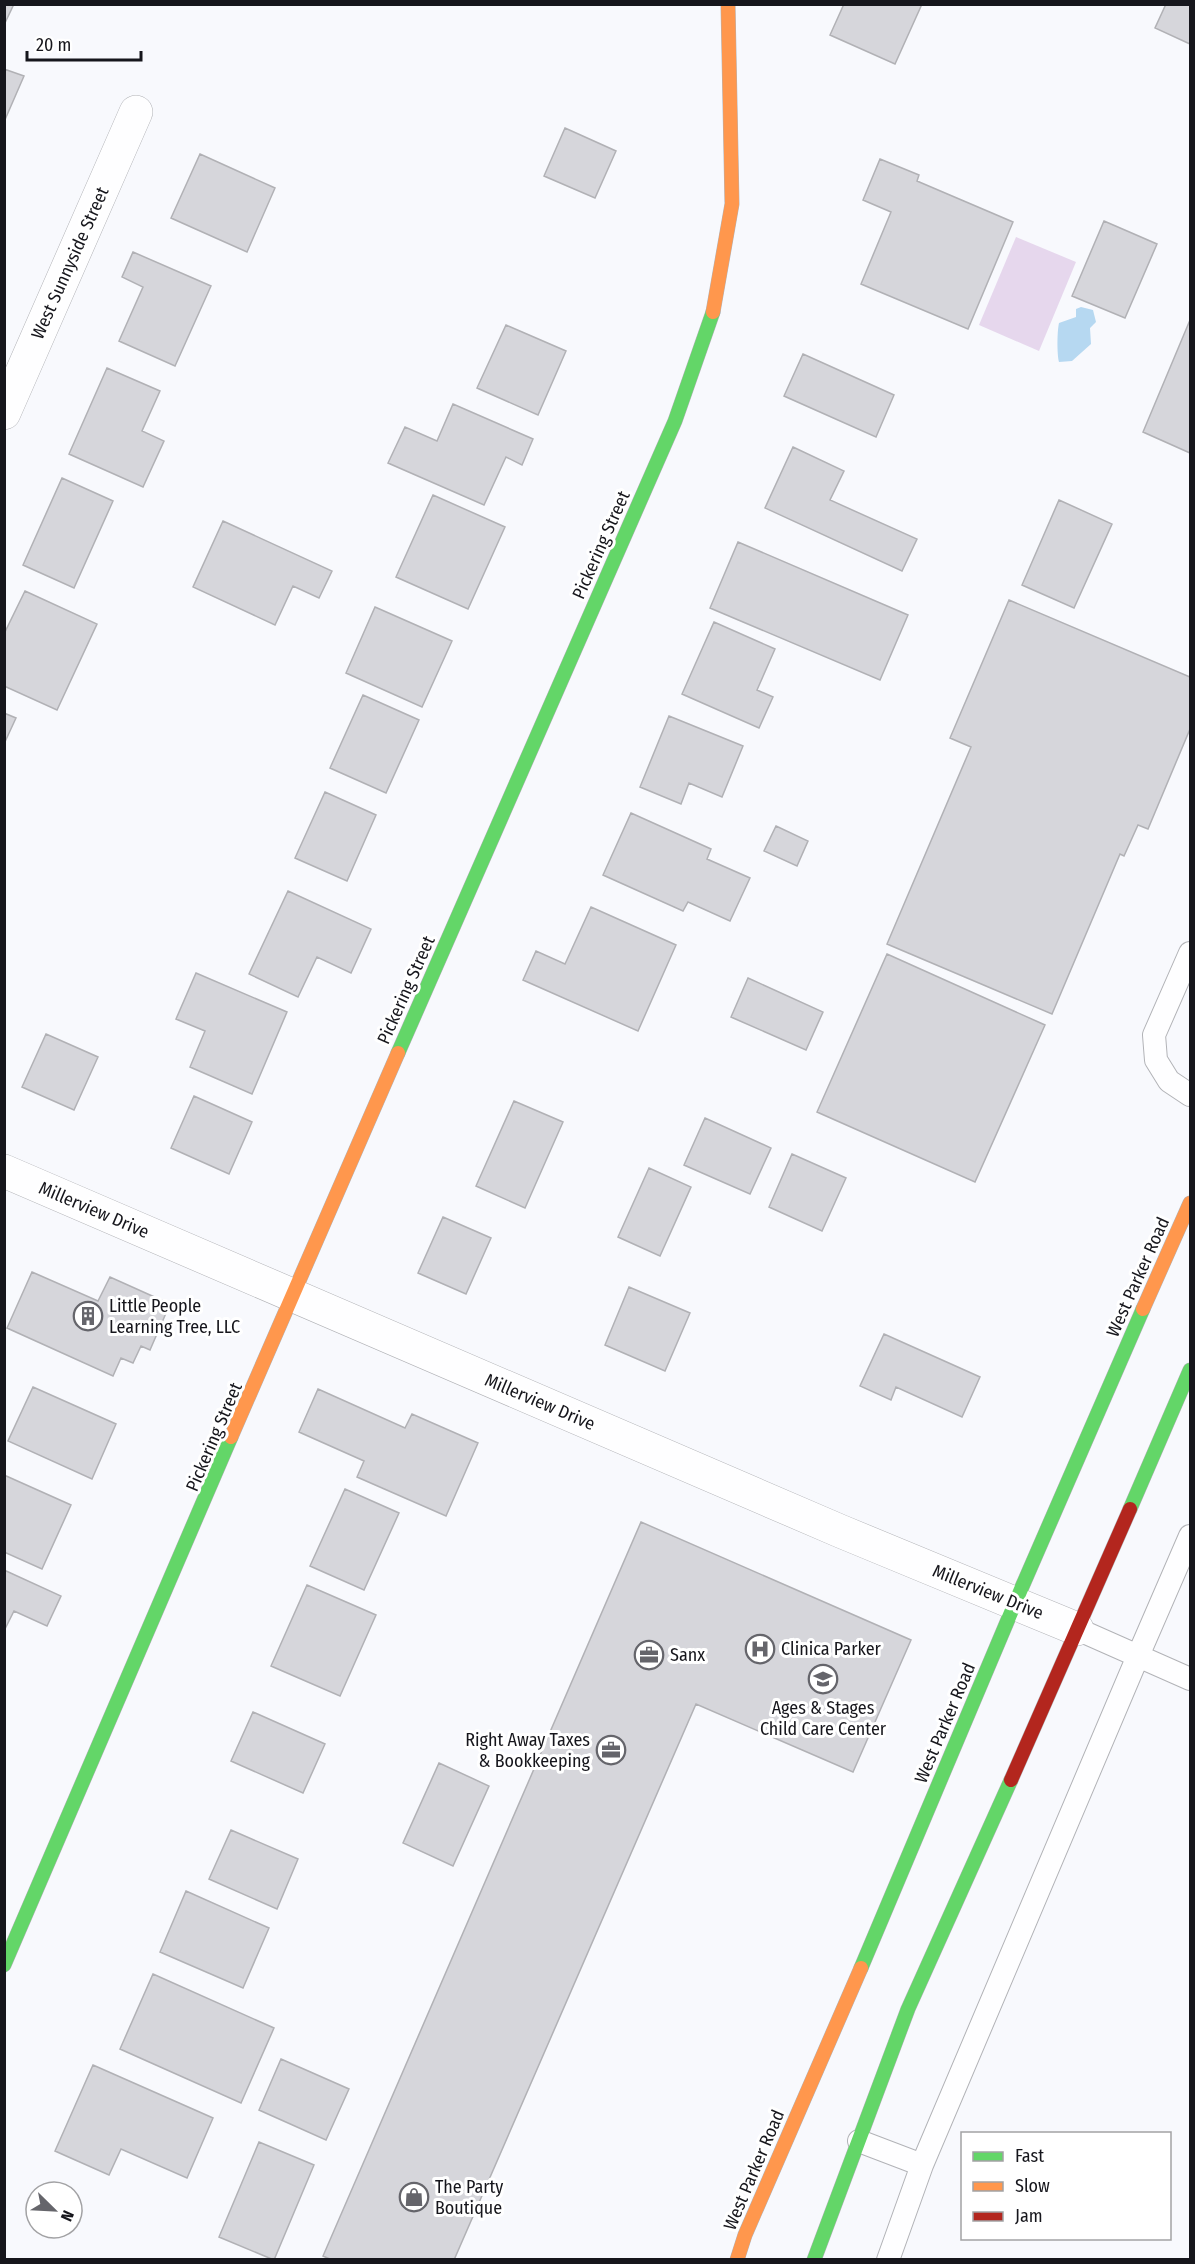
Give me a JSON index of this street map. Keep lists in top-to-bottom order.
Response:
{
  "streets": {
    "main road": ["Pickering Street", "West Parker Road"],
    "street": ["West Sunnyside Street", "Millerview Drive"]
  },
  "crossings": [
    ["Pickering Street", "Millerview Drive"],
    ["Millerview Drive", "West Parker Road"]
  ],
  "places": {
    "building": ["Little People Learning Tree, LLC"],
    "hospital": ["Clinica Parker"],
    "office": ["Sanx", "Right Away Taxes & Bookkeeping"],
    "school or university": ["Ages & Stages Child Care Center"],
    "shop": ["The Party Boutique"]
  },
  "legend": ["Fast", "Slow", "Jam"],
  "scale_bar": "20 m",
  "north": "bottom right"
}
